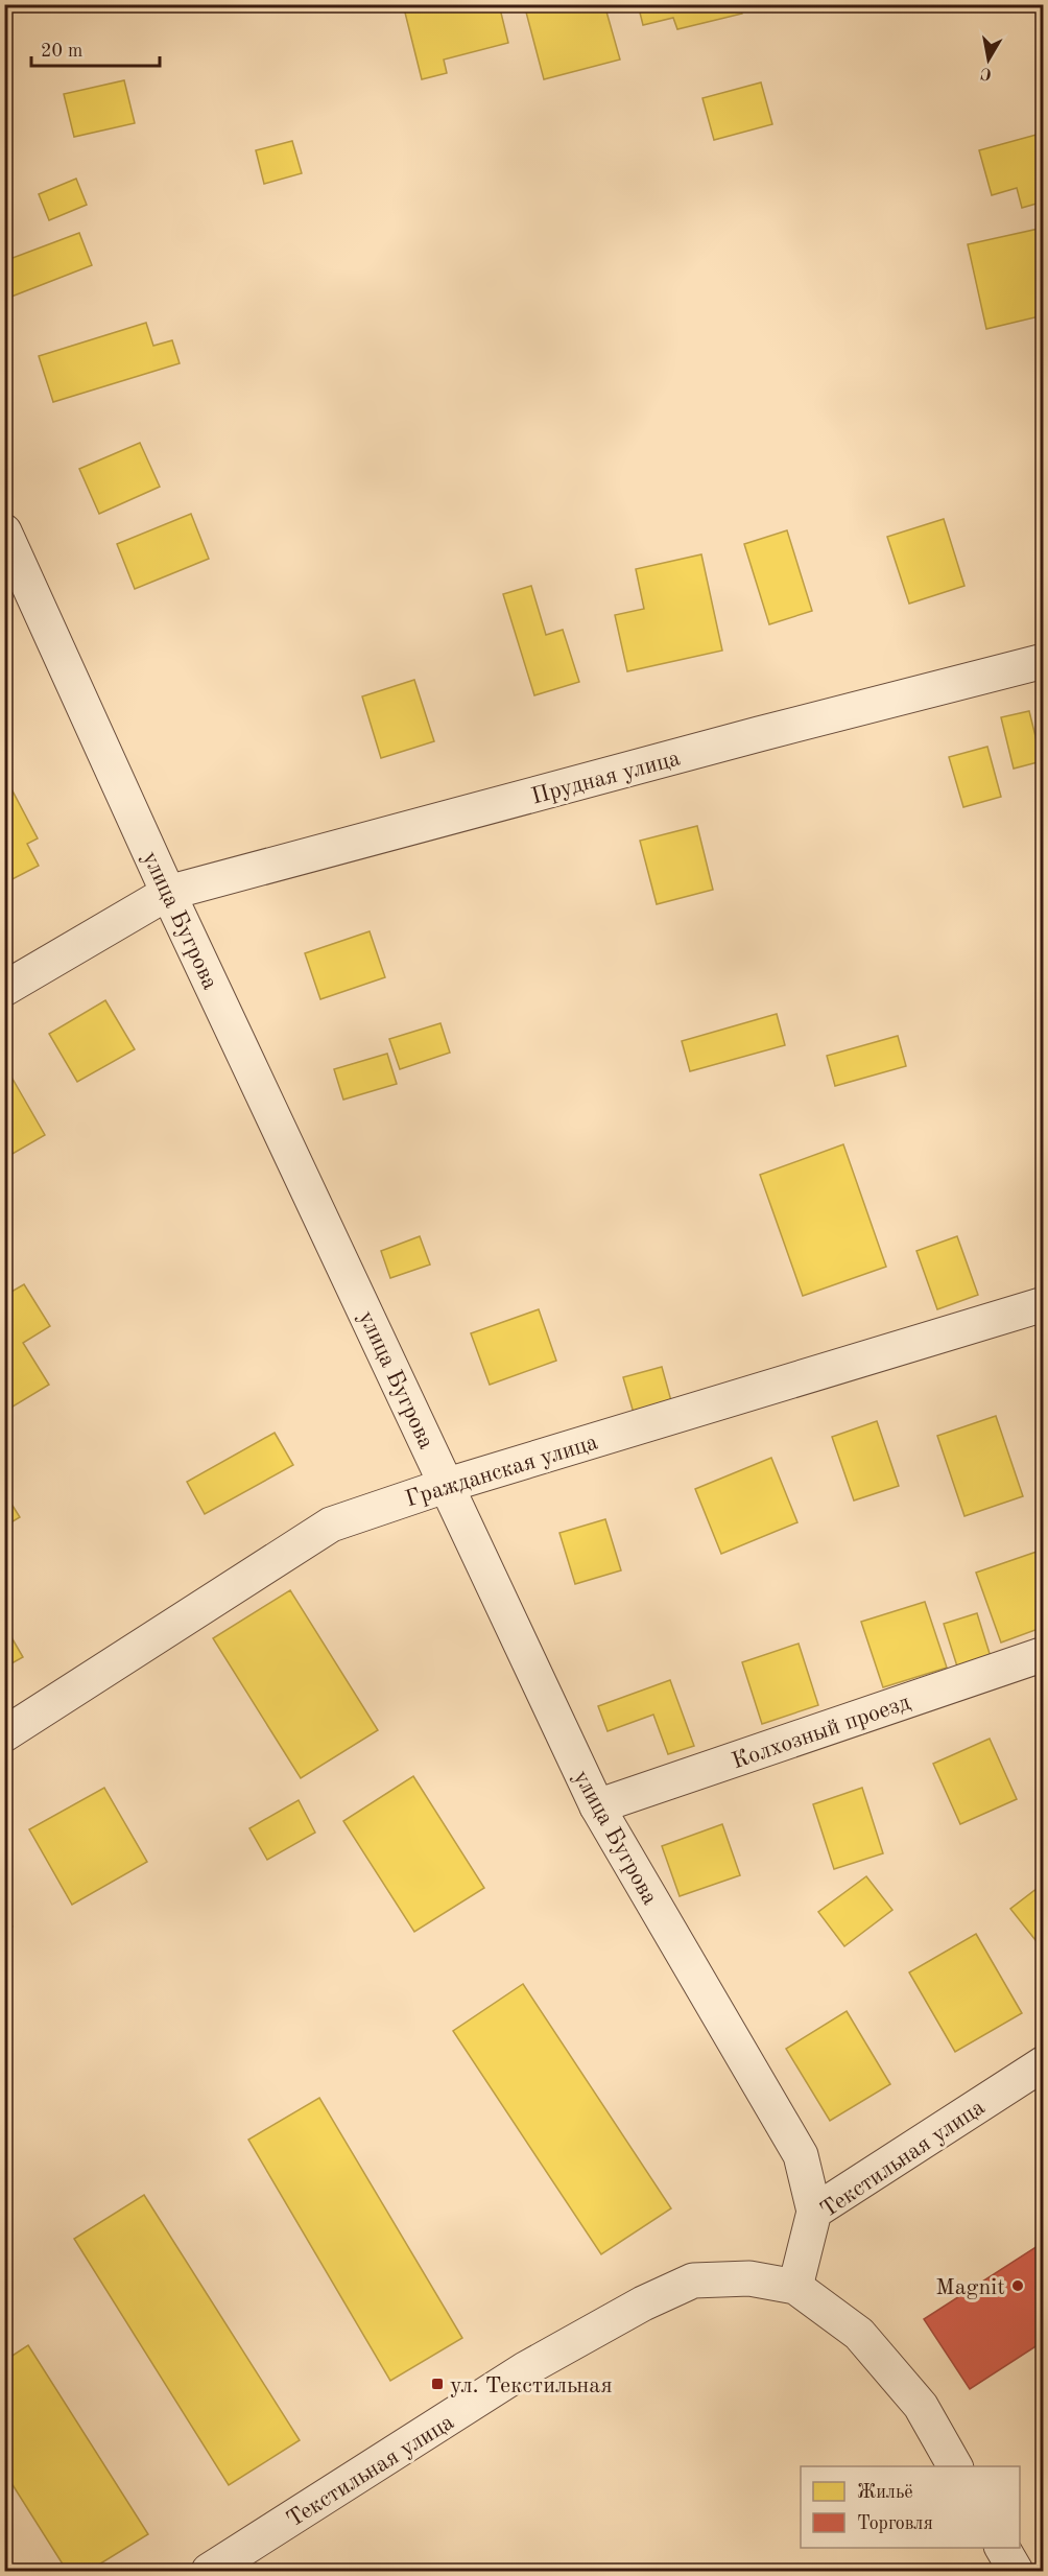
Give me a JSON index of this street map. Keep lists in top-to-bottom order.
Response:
{
  "streets": {
    "street": [
      "Прудная улица",
      "улица Бугрова",
      "Гражданская улица",
      "Колхозный проезд",
      "Текстильная улица"
    ]
  },
  "crossings": [
    ["Прудная улица", "улица Бугрова"],
    ["улица Бугрова", "Гражданская улица"],
    ["улица Бугрова", "Колхозный проезд"],
    ["улица Бугрова", "Текстильная улица"]
  ],
  "places": {
    "other": ["Magnit"],
    "transit": ["ул. Текстильная"]
  },
  "legend": ["Жильё", "Торговля"],
  "scale_bar": "20 m",
  "north": "bottom"
}
